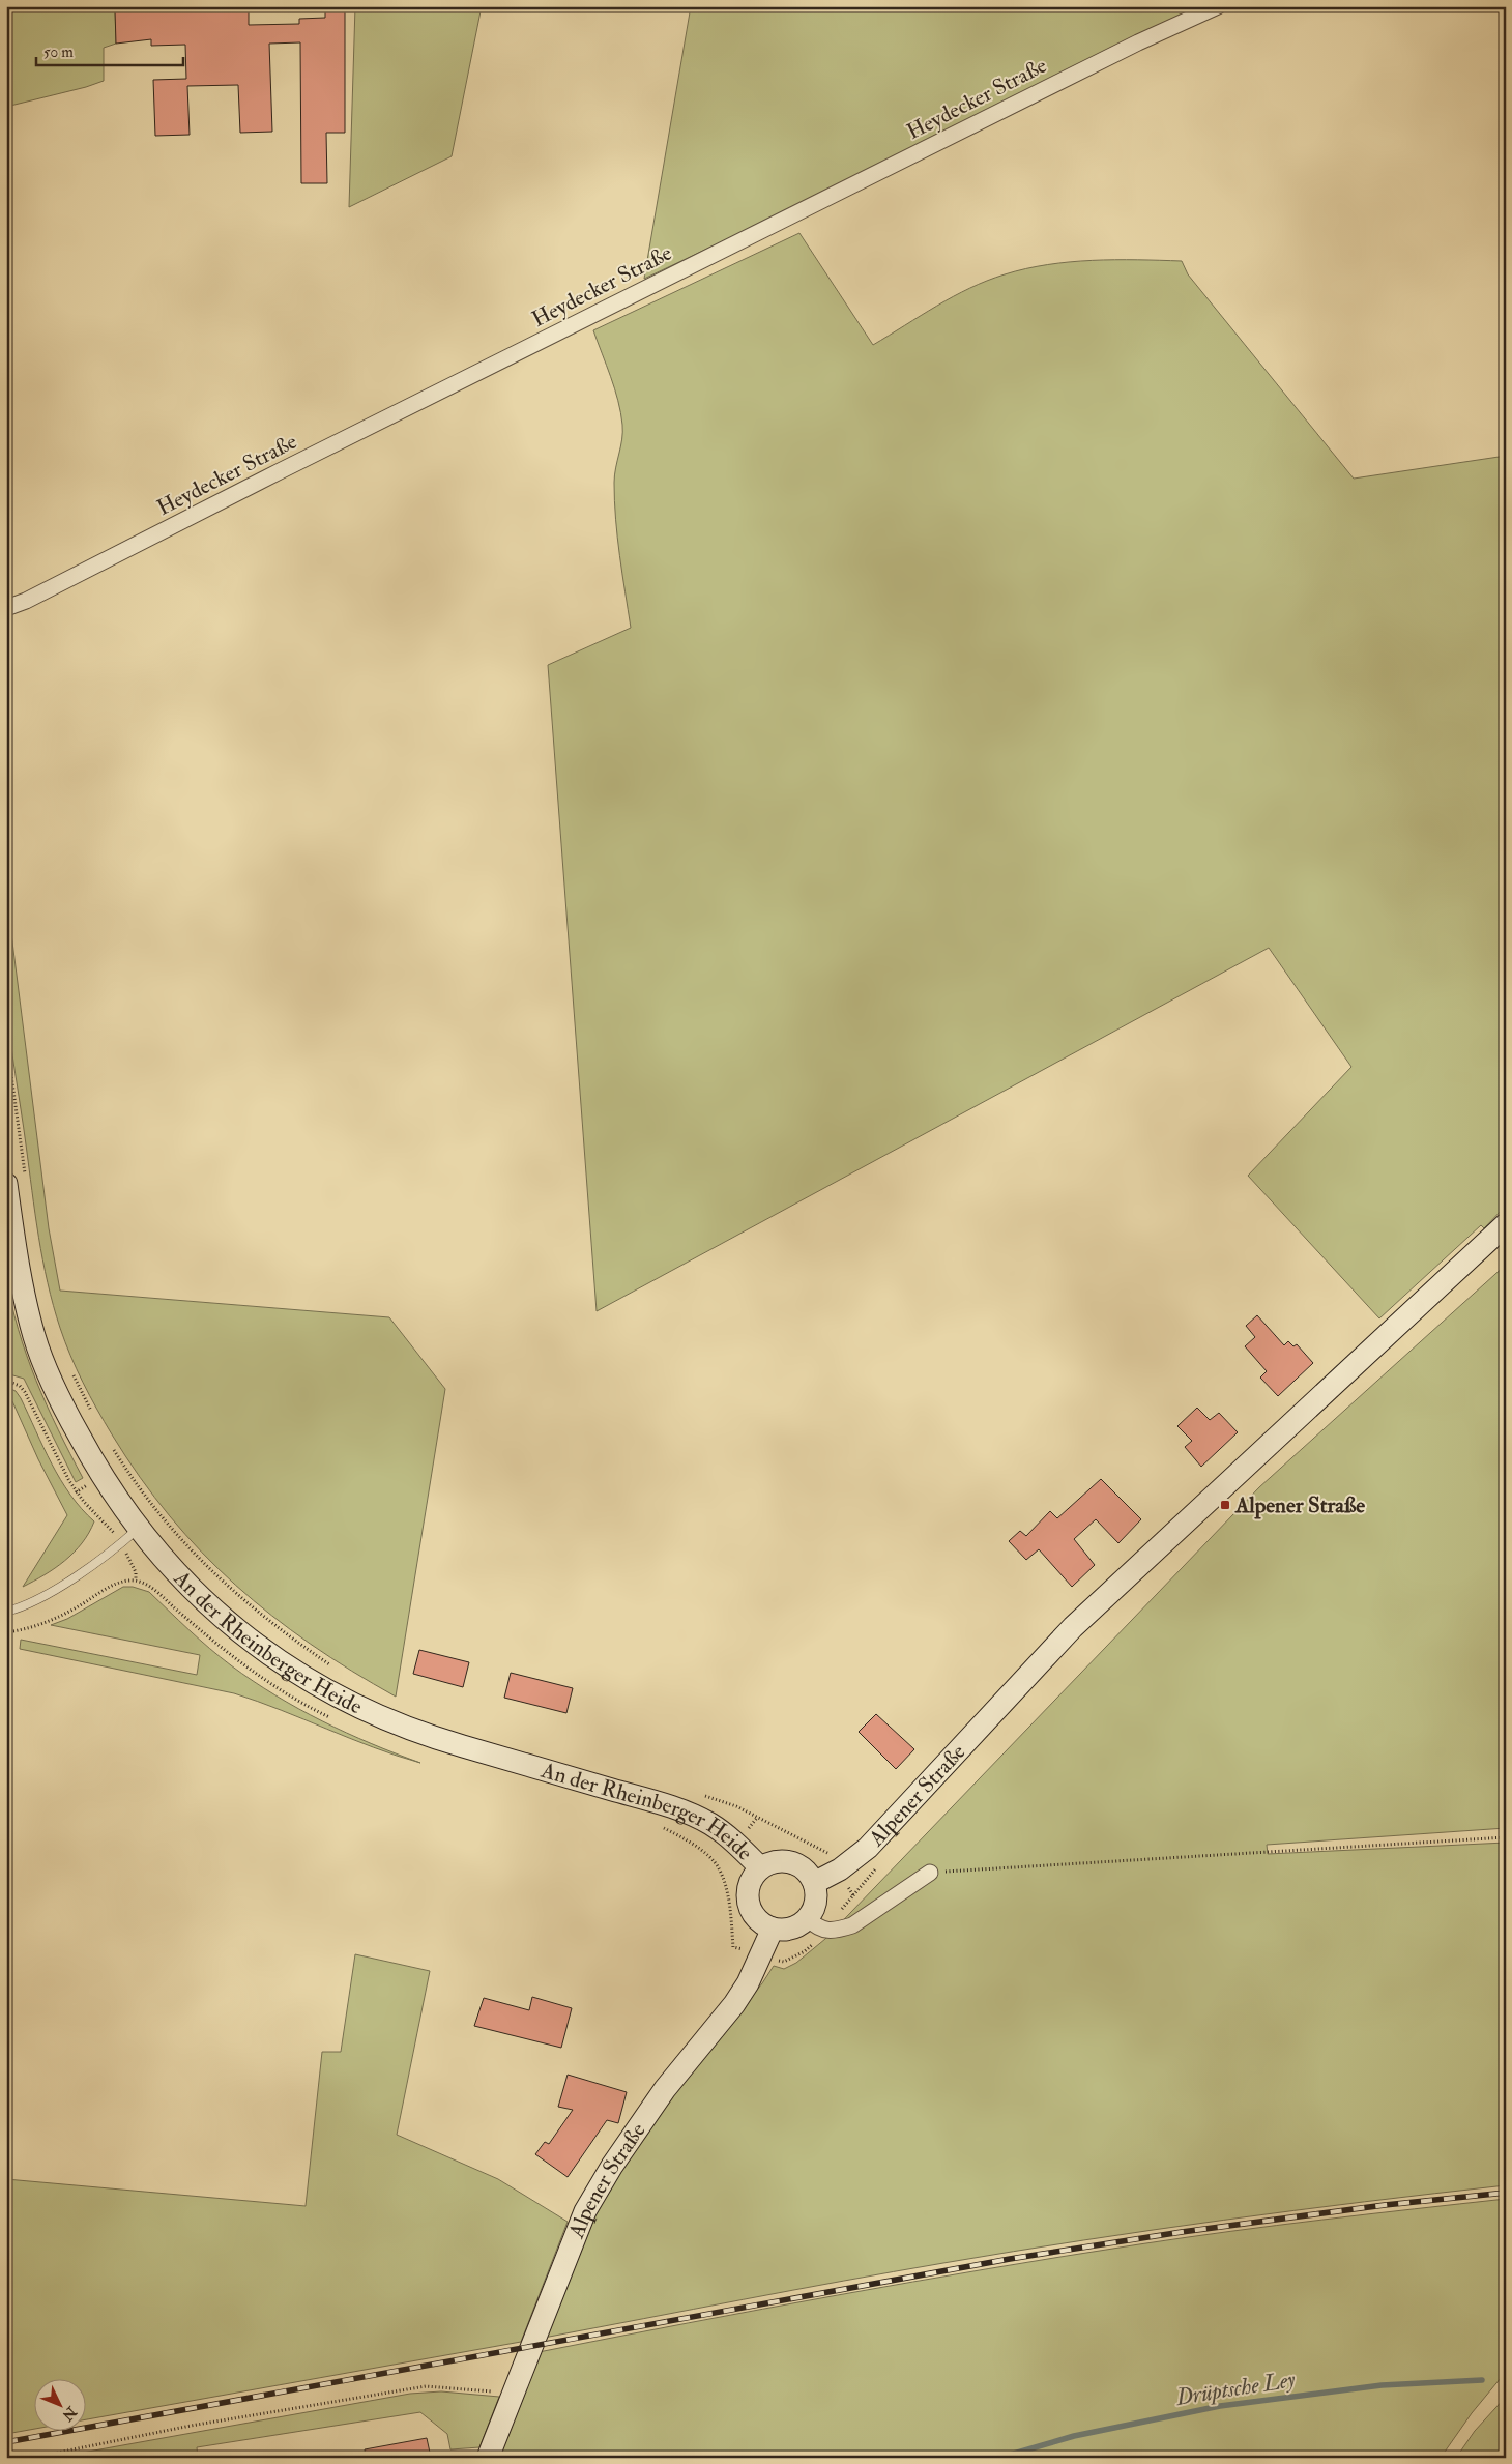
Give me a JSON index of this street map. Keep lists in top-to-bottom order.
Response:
{
  "streets": {
    "street": ["Heydecker Straße", "An der Rheinberger Heide", "Alpener Straße"]
  },
  "crossings": [
    ["An der Rheinberger Heide", "Alpener Straße"]
  ],
  "water": ["Drüptsche Ley"],
  "places": {
    "transit": ["Alpener Straße"]
  },
  "scale_bar": "50 m",
  "north": "bottom right"
}
